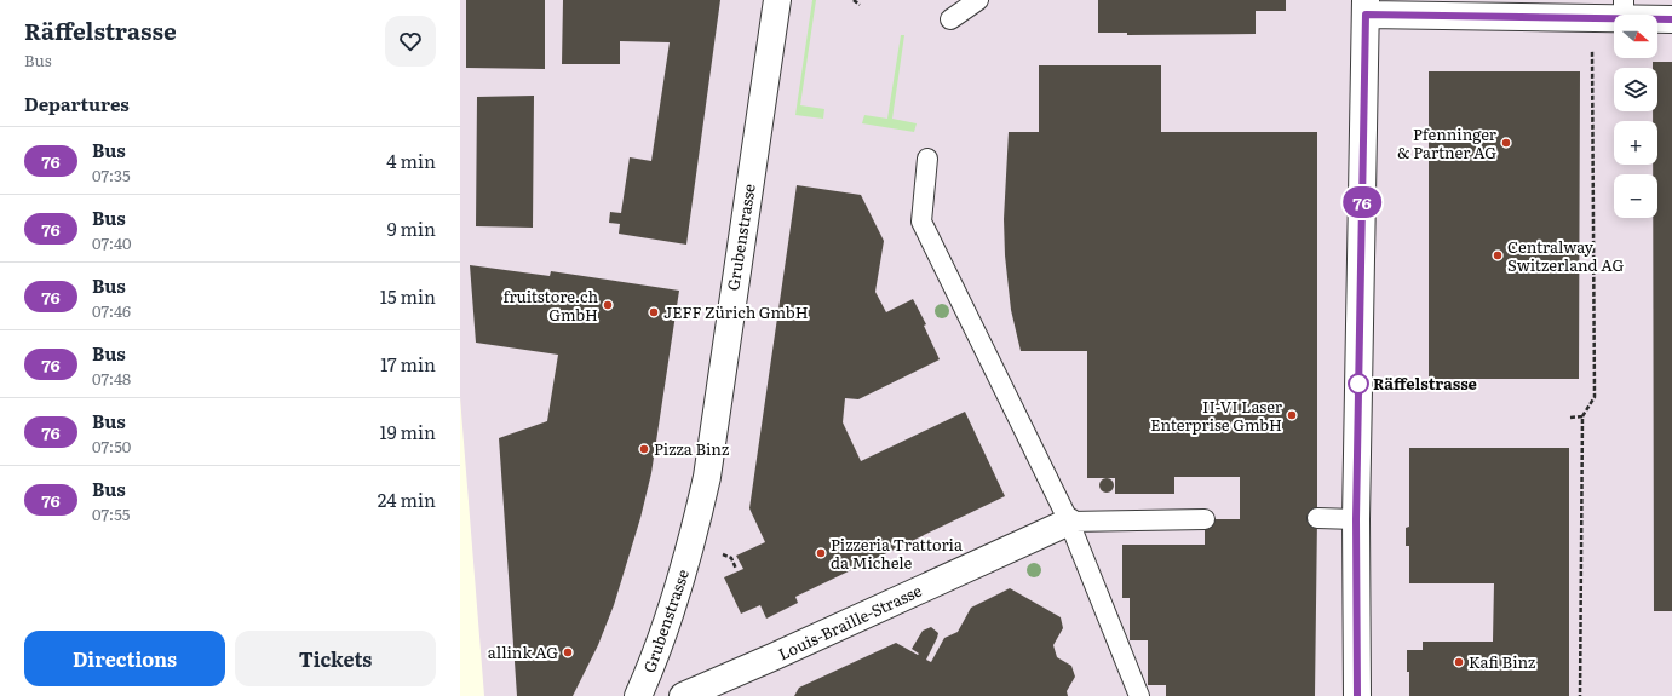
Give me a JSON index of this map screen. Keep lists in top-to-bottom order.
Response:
{
  "streets": {
    "street": ["Grubenstrasse", "Louis-Braille-Strasse"]
  },
  "places": [
    "Pfenninger & Partner AG",
    "Centralway Switzerland AG",
    "fruitstore.ch GmbH",
    "JEFF Zürich GmbH",
    "Räffelstrasse",
    "II-VI Laser Enterprise GmbH",
    "Pizza Binz",
    "Pizzeria Trattoria da Michele",
    "allink AG",
    "Kafi Binz"
  ],
  "lines": ["bus line 76"],
  "north": "right",
  "page": {
    "heading": [
      ["Räffelstrasse", "Bus"],
      "Departures"
    ],
    "on_map": "76",
    "map_buttons": ["+", "−"],
    "list": [
      {
        "mark": "76",
        "name": "Bus",
        "note": "07:35",
        "value": "4 min"
      },
      {
        "mark": "76",
        "name": "Bus",
        "note": "07:40",
        "value": "9 min"
      },
      {
        "mark": "76",
        "name": "Bus",
        "note": "07:46",
        "value": "15 min"
      },
      {
        "mark": "76",
        "name": "Bus",
        "note": "07:48",
        "value": "17 min"
      },
      {
        "mark": "76",
        "name": "Bus",
        "note": "07:50",
        "value": "19 min"
      },
      {
        "mark": "76",
        "name": "Bus",
        "note": "07:55",
        "value": "24 min"
      }
    ],
    "buttons": ["Directions", "Tickets"]
  }
}
